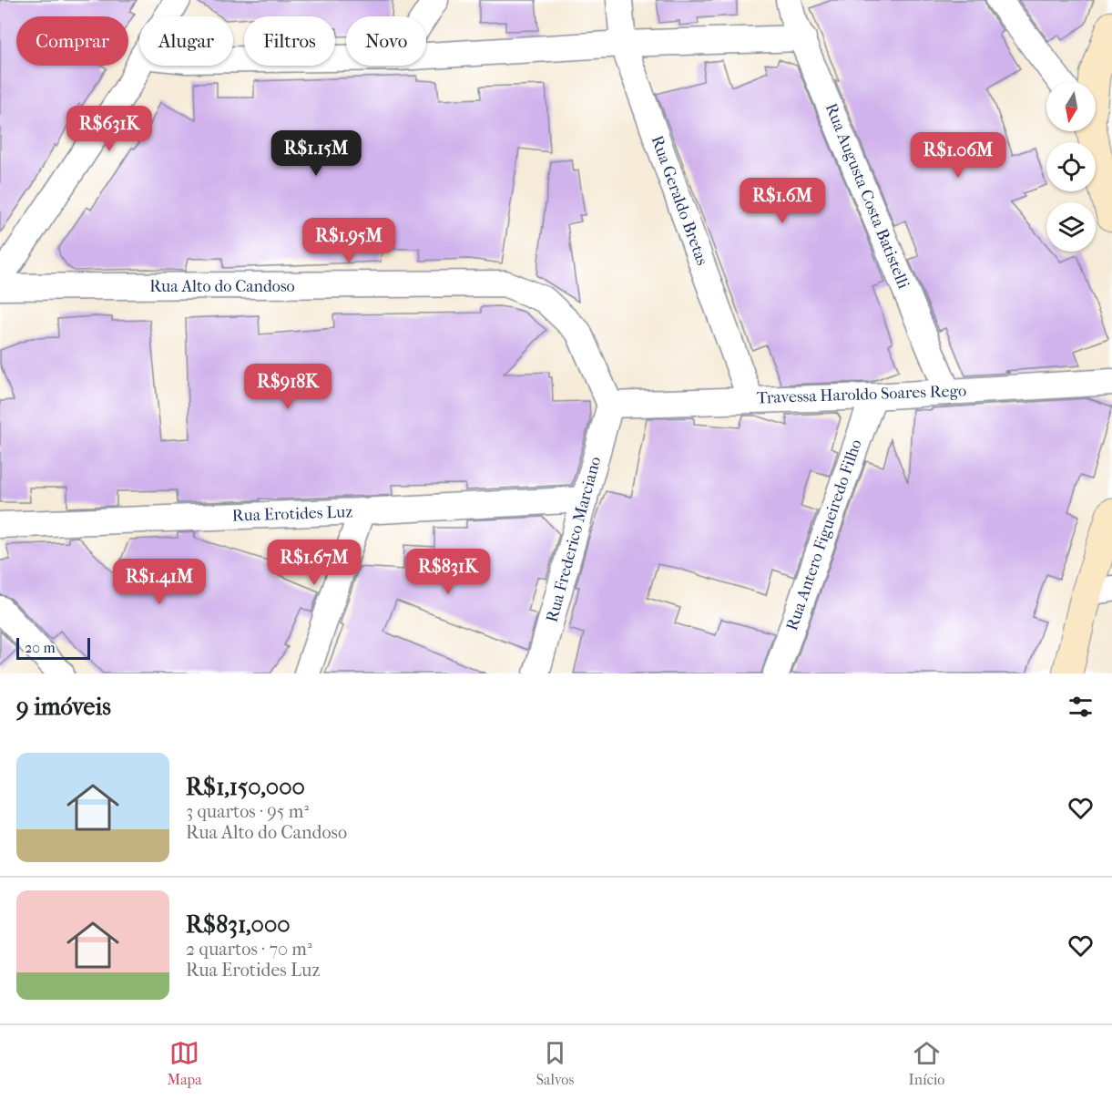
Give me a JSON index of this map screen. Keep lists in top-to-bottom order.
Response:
{
  "streets": {
    "street": [
      "Rua Augusta Costa Batistelli",
      "Rua Geraldo Bretas",
      "Rua Alto do Candoso",
      "Travessa Haroldo Soares Rego",
      "Rua Erotides Luz",
      "Rua Antero Figueiredo Filho",
      "Rua Frederico Marciano"
    ]
  },
  "crossings": [
    ["Rua Augusta Costa Batistelli", "Travessa Haroldo Soares Rego"],
    ["Rua Geraldo Bretas", "Travessa Haroldo Soares Rego"],
    ["Rua Alto do Candoso", "Travessa Haroldo Soares Rego"],
    ["Rua Alto do Candoso", "Rua Frederico Marciano"],
    ["Travessa Haroldo Soares Rego", "Rua Antero Figueiredo Filho"],
    ["Travessa Haroldo Soares Rego", "Rua Frederico Marciano"],
    ["Rua Erotides Luz", "Rua Frederico Marciano"]
  ],
  "scale_bar": "20 m",
  "north": "bottom",
  "page": {
    "chip": [
      "Comprar",
      "Alugar",
      "Filtros",
      "Novo"
    ],
    "price": [
      "R$631K",
      "R$1.15M",
      "R$1.06M",
      "R$1.6M",
      "R$1.95M",
      "R$918K",
      "R$1.67M",
      "R$831K",
      "R$1.41M"
    ],
    "scale": "20 m",
    "heading": "9 imóveis",
    "list": [
      {
        "name": "R$1,150,000",
        "note": "3 quartos · 95 m² · Rua Alto do Candoso"
      },
      {
        "name": "R$831,000",
        "note": "2 quartos · 70 m² · Rua Erotides Luz"
      }
    ],
    "tabs": ["Mapa", "Salvos", "Início"]
  }
}
